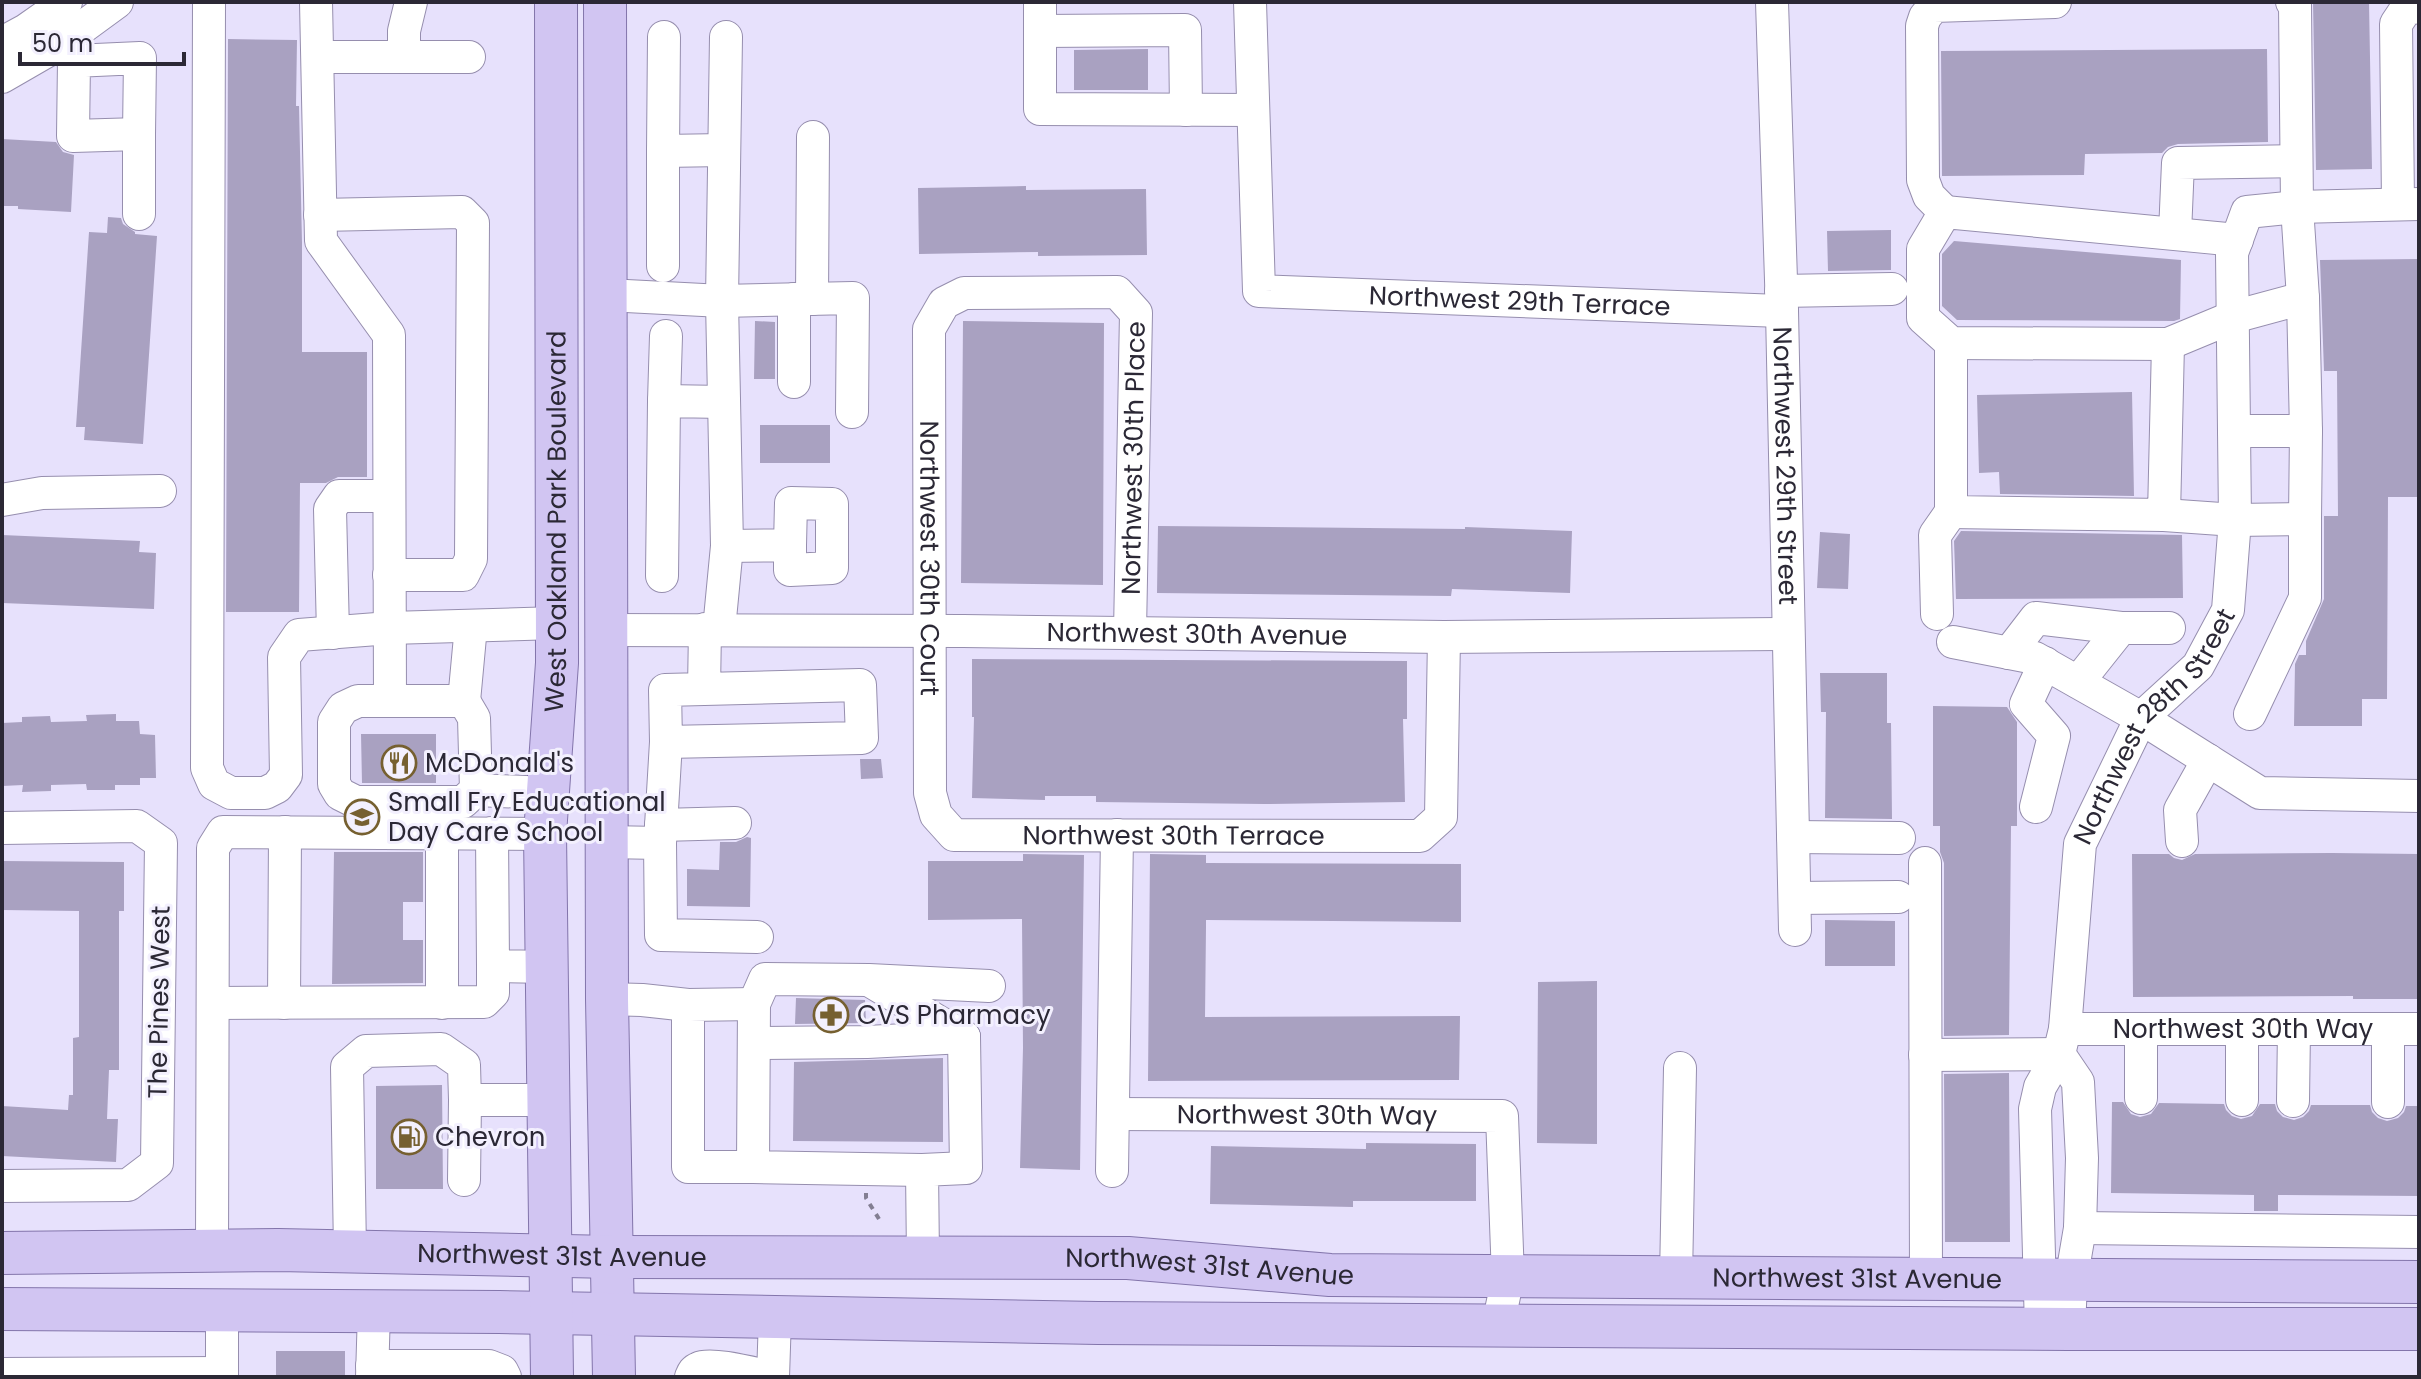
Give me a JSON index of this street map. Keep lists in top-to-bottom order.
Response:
{
  "streets": {
    "main road": ["West Oakland Park Boulevard", "Northwest 31st Avenue"],
    "street": [
      "Northwest 29th Terrace",
      "Northwest 30th Place",
      "Northwest 29th Street",
      "Northwest 30th Court",
      "Northwest 30th Avenue",
      "Northwest 28th Street",
      "Northwest 30th Terrace",
      "The Pines West",
      "Northwest 30th Way"
    ]
  },
  "crossings": [
    ["Northwest 29th Terrace", "Northwest 29th Street"],
    ["Northwest 30th Place", "Northwest 30th Court"],
    ["Northwest 30th Place", "Northwest 30th Avenue"],
    ["Northwest 29th Street", "Northwest 30th Avenue"],
    ["West Oakland Park Boulevard", "Northwest 30th Avenue"],
    ["West Oakland Park Boulevard", "Northwest 31st Avenue"],
    ["Northwest 30th Court", "Northwest 30th Avenue"],
    ["Northwest 30th Court", "Northwest 30th Terrace"],
    ["Northwest 30th Avenue", "Northwest 30th Terrace"],
    ["Northwest 28th Street", "Northwest 30th Way"],
    ["Northwest 28th Street", "Northwest 31st Avenue"],
    ["Northwest 30th Way", "Northwest 31st Avenue"]
  ],
  "places": {
    "restaurant": ["McDonald's"],
    "school or university": ["Small Fry Educational Day Care School"],
    "pharmacy": ["CVS Pharmacy"],
    "fuel station": ["Chevron"]
  },
  "scale_bar": "50 m"
}
